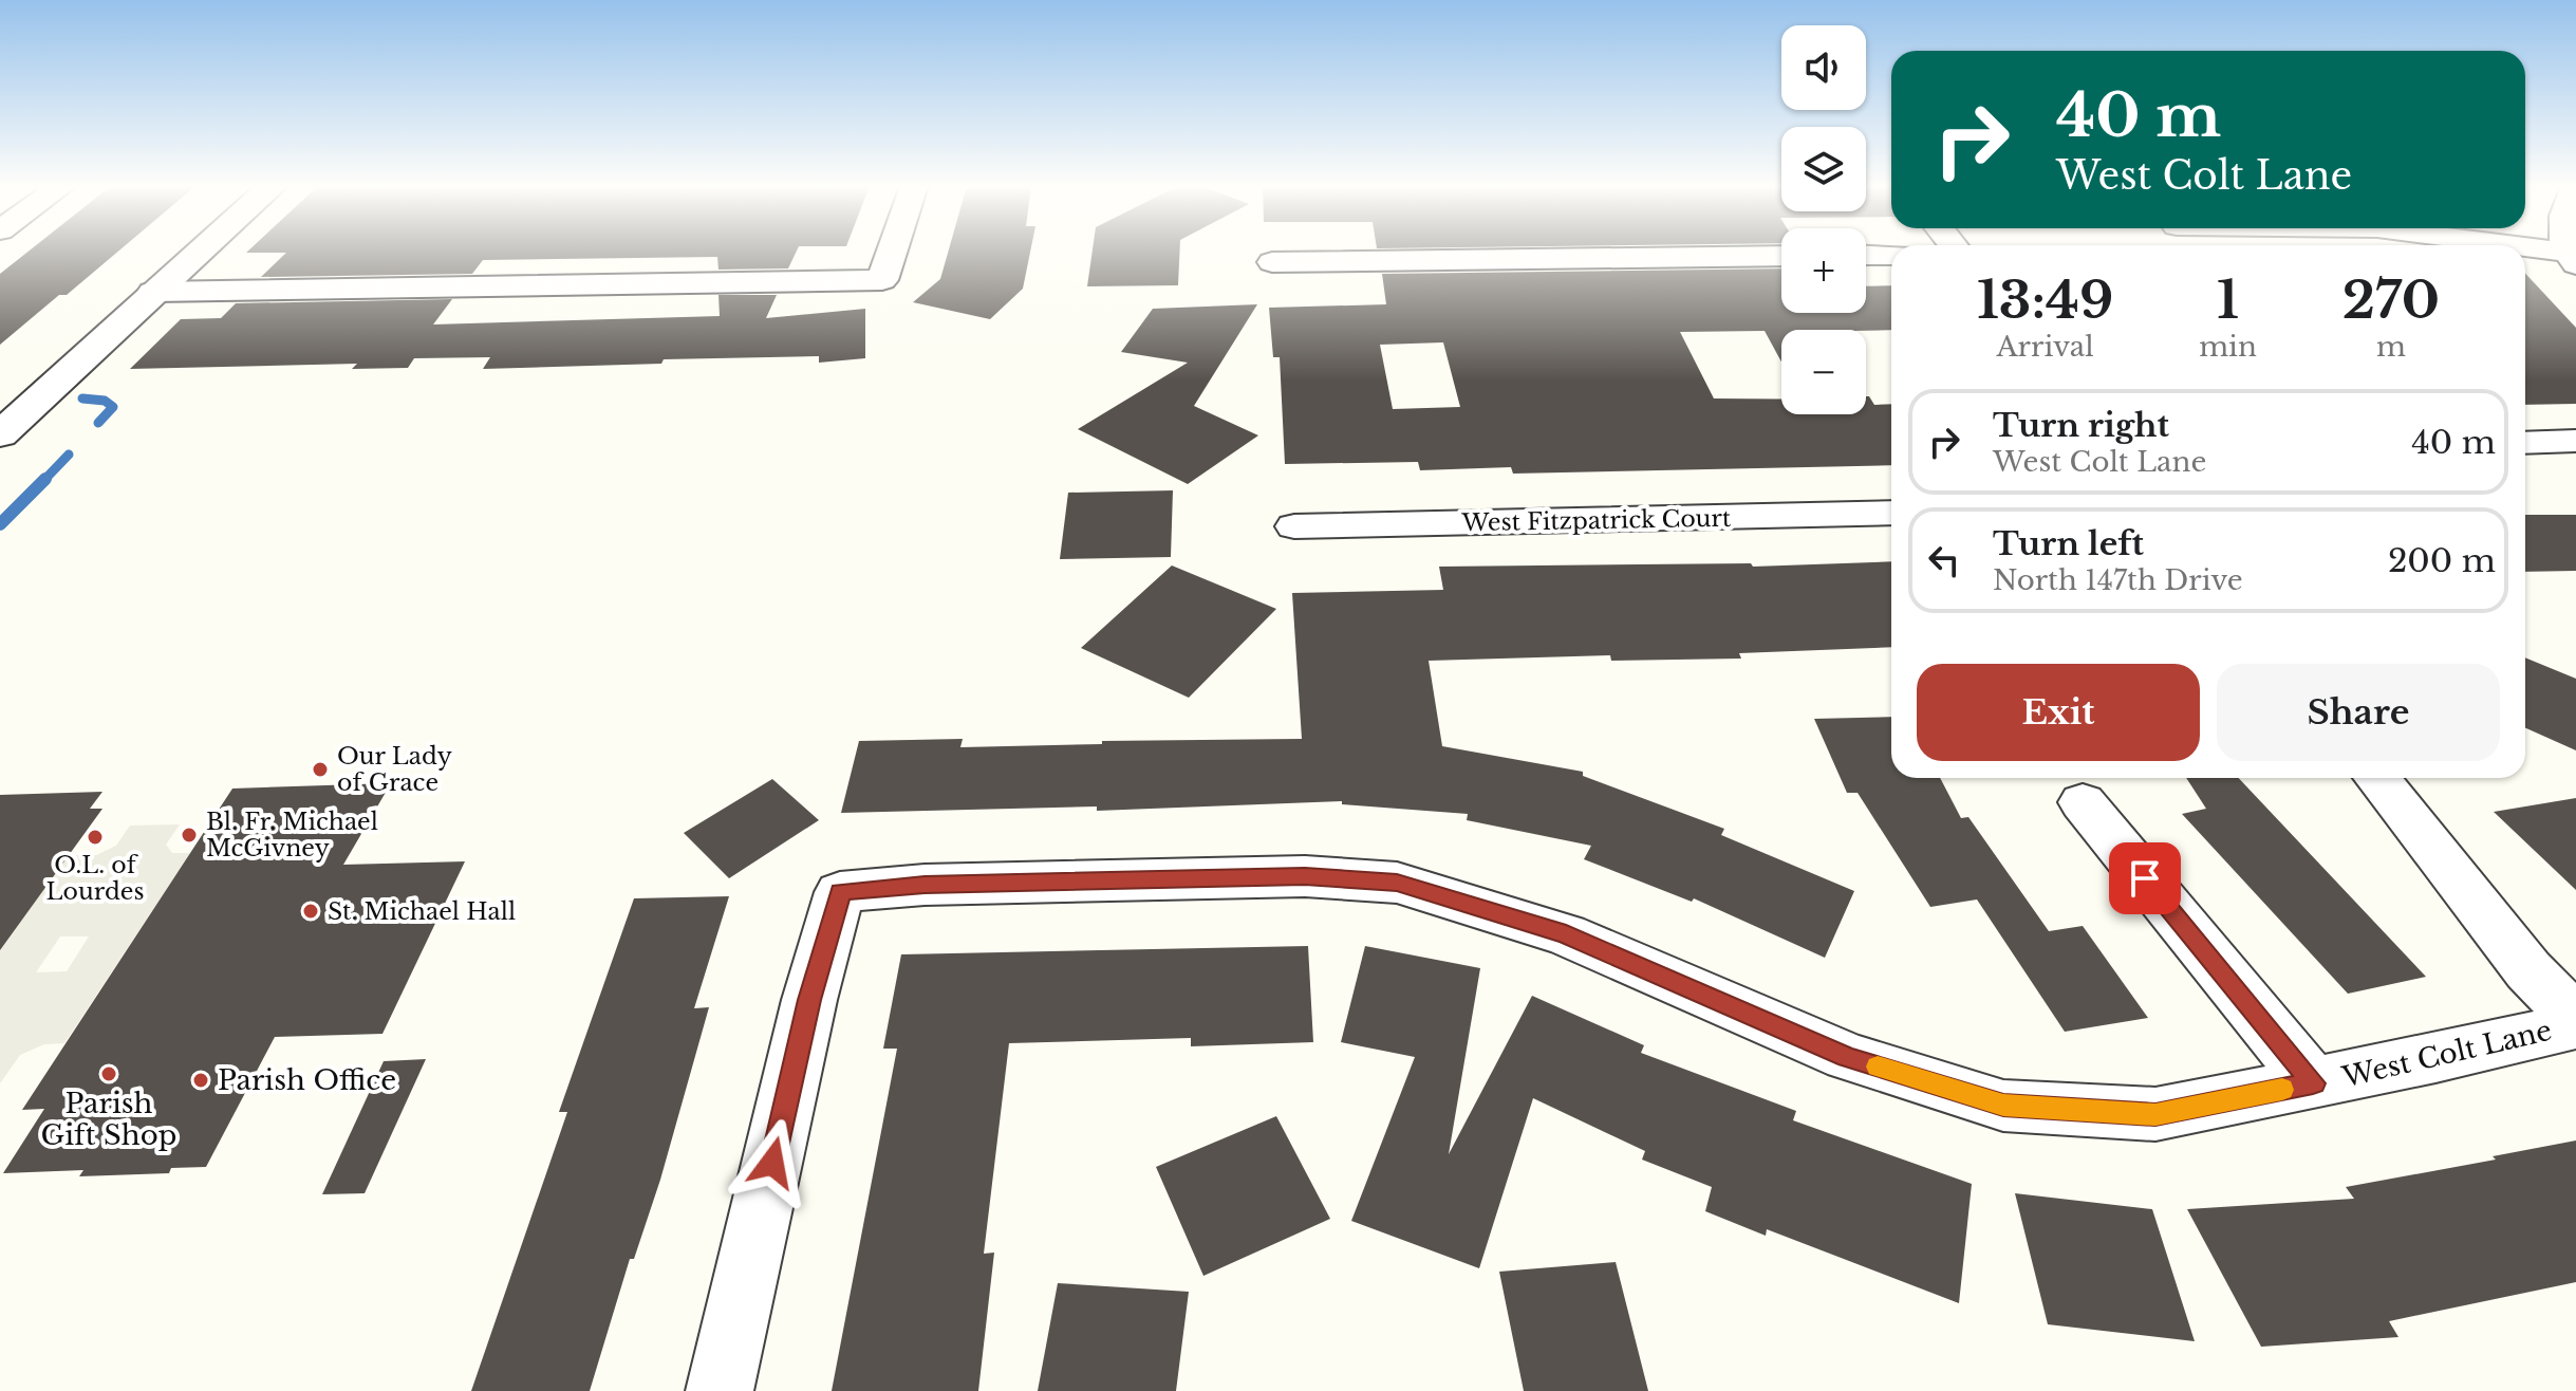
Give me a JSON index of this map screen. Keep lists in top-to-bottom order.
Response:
{
  "streets": {
    "street": ["West Fitzpatrick Court", "West Colt Lane"]
  },
  "places": [
    "Our Lady of Grace",
    "Bl. Fr. Michael McGivney",
    "O.L. of Lourdes",
    "St. Michael Hall",
    "Parish Gift Shop",
    "Parish Office"
  ],
  "page": {
    "map_buttons": ["+", "−"],
    "turn": ["40 m", "West Colt Lane"],
    "eta": [
      "13:49",
      "Arrival",
      "1",
      "min",
      "270",
      "m"
    ],
    "list": [
      {
        "name": "Turn right",
        "note": "West Colt Lane",
        "value": "40 m"
      },
      {
        "name": "Turn left",
        "note": "North 147th Drive",
        "value": "200 m"
      }
    ],
    "buttons": ["Exit", "Share"]
  }
}
